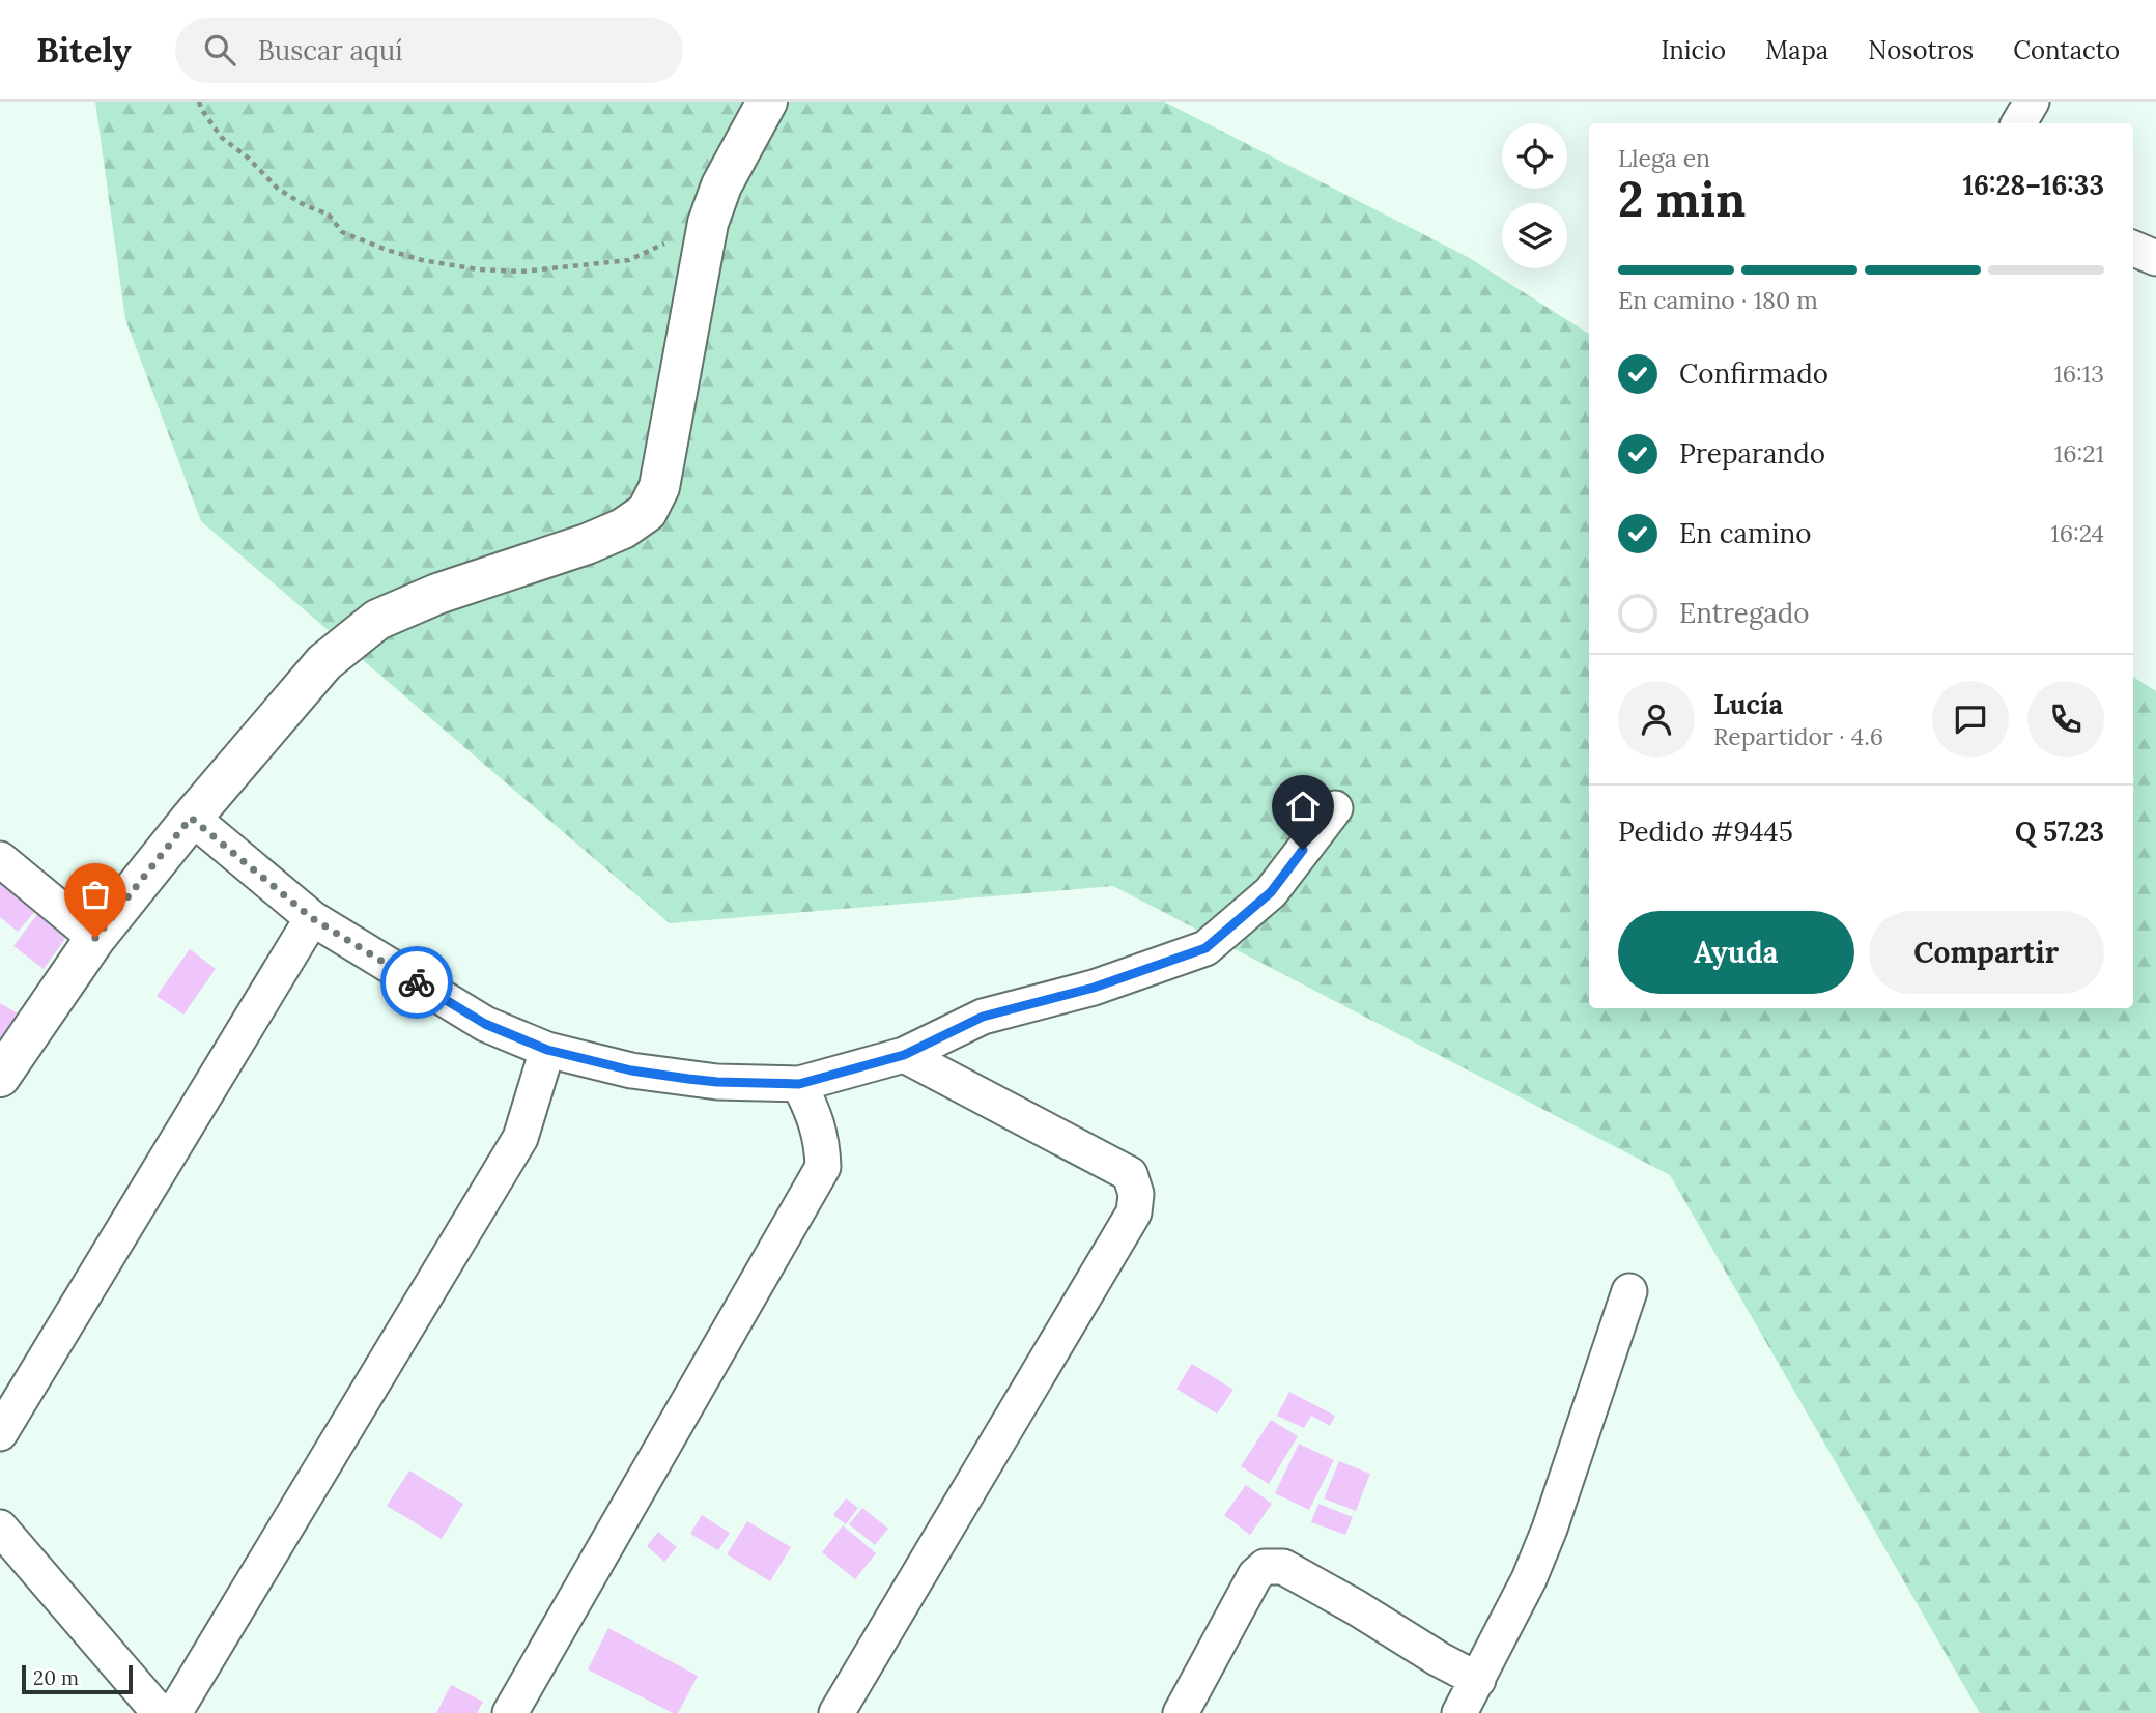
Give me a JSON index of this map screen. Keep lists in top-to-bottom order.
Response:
{
  "scale_bar": "20 m",
  "page": {
    "header": "Bitely",
    "search": "Buscar aquí",
    "nav": [
      "Inicio",
      "Mapa",
      "Nosotros",
      "Contacto"
    ],
    "heading": ["2 min", "Llega en", "16:28–16:33"],
    "panel": [
      "Lucía",
      "Repartidor · 4.6",
      "Pedido #9445",
      "Q 57.23"
    ],
    "bar": "En camino · 180 m",
    "list": [
      ["Confirmado", "16:13"],
      ["Preparando", "16:21"],
      ["En camino", "16:24"],
      "Entregado"
    ],
    "buttons": ["Ayuda", "Compartir"],
    "scale": "20 m"
  }
}
